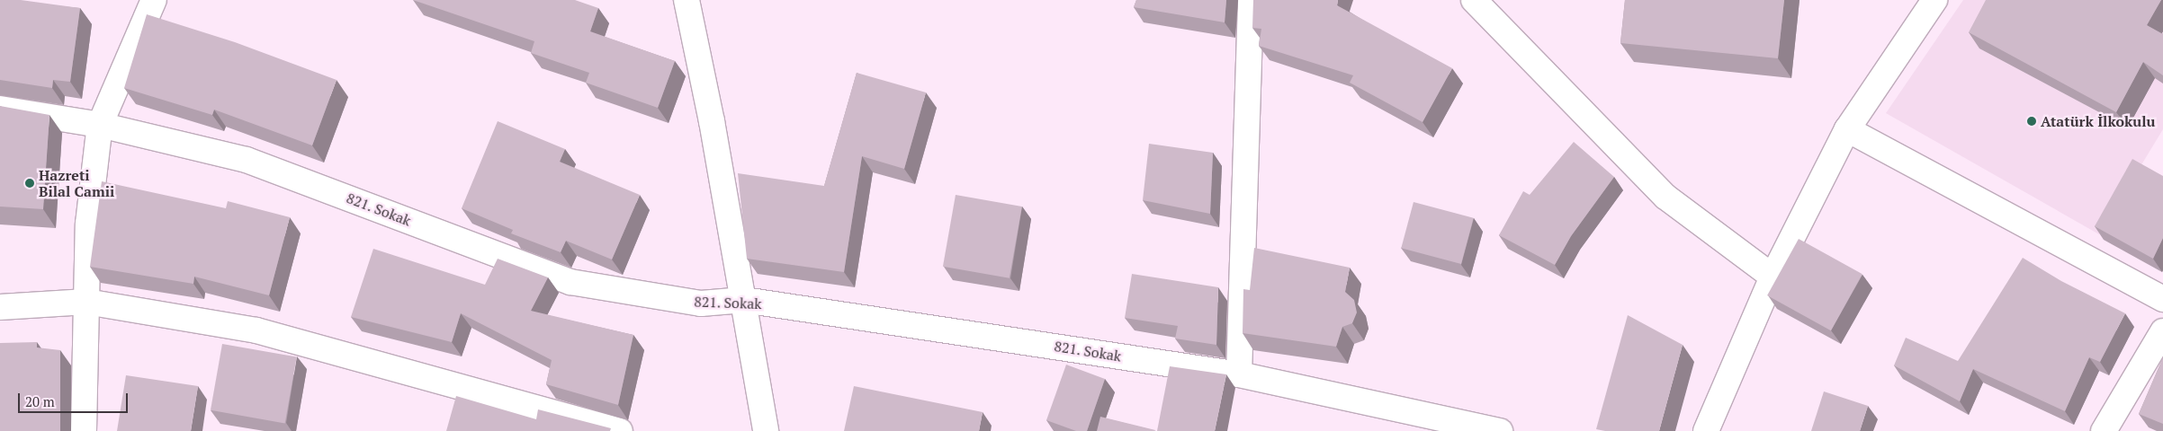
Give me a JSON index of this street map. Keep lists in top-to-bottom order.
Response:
{
  "streets": {
    "street": ["821. Sokak"]
  },
  "places": ["Atatürk İlkokulu", "Hazreti Bilal Camii"],
  "scale_bar": "20 m"
}
